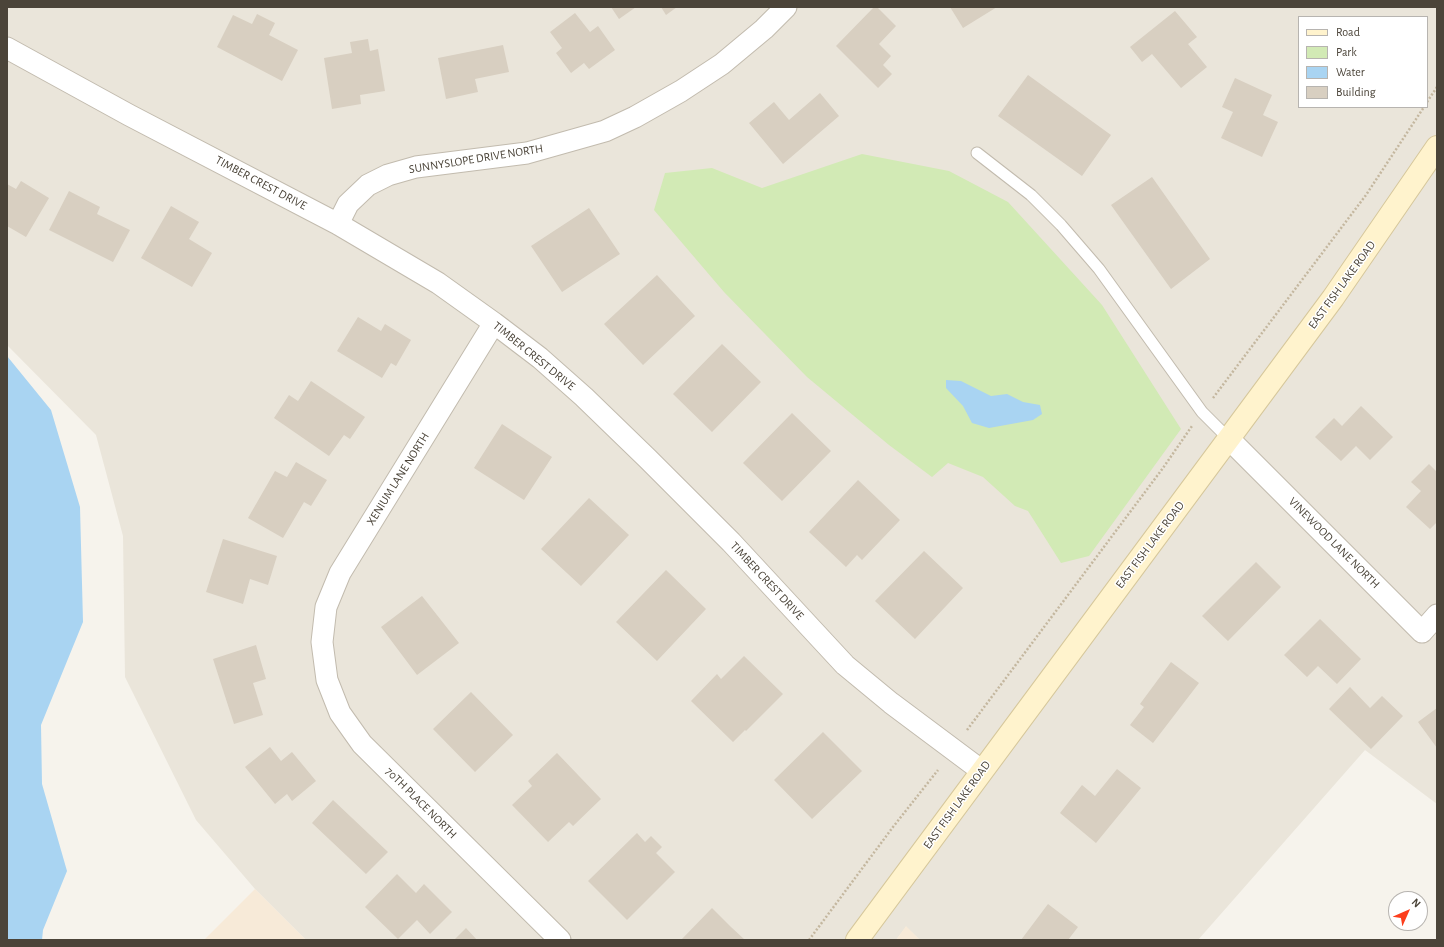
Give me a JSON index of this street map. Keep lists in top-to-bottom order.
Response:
{
  "streets": {
    "street": [
      "SUNNYSLOPE DRIVE NORTH",
      "TIMBER CREST DRIVE",
      "EAST FISH LAKE ROAD",
      "XENIUM LANE NORTH",
      "VINEWOOD LANE NORTH",
      "70TH PLACE NORTH"
    ]
  },
  "crossings": [
    ["SUNNYSLOPE DRIVE NORTH", "TIMBER CREST DRIVE"],
    ["TIMBER CREST DRIVE", "EAST FISH LAKE ROAD"],
    ["TIMBER CREST DRIVE", "XENIUM LANE NORTH"],
    ["EAST FISH LAKE ROAD", "VINEWOOD LANE NORTH"],
    ["XENIUM LANE NORTH", "70TH PLACE NORTH"]
  ],
  "legend": [
    "Road",
    "Park",
    "Water",
    "Building"
  ],
  "north": "top right"
}
